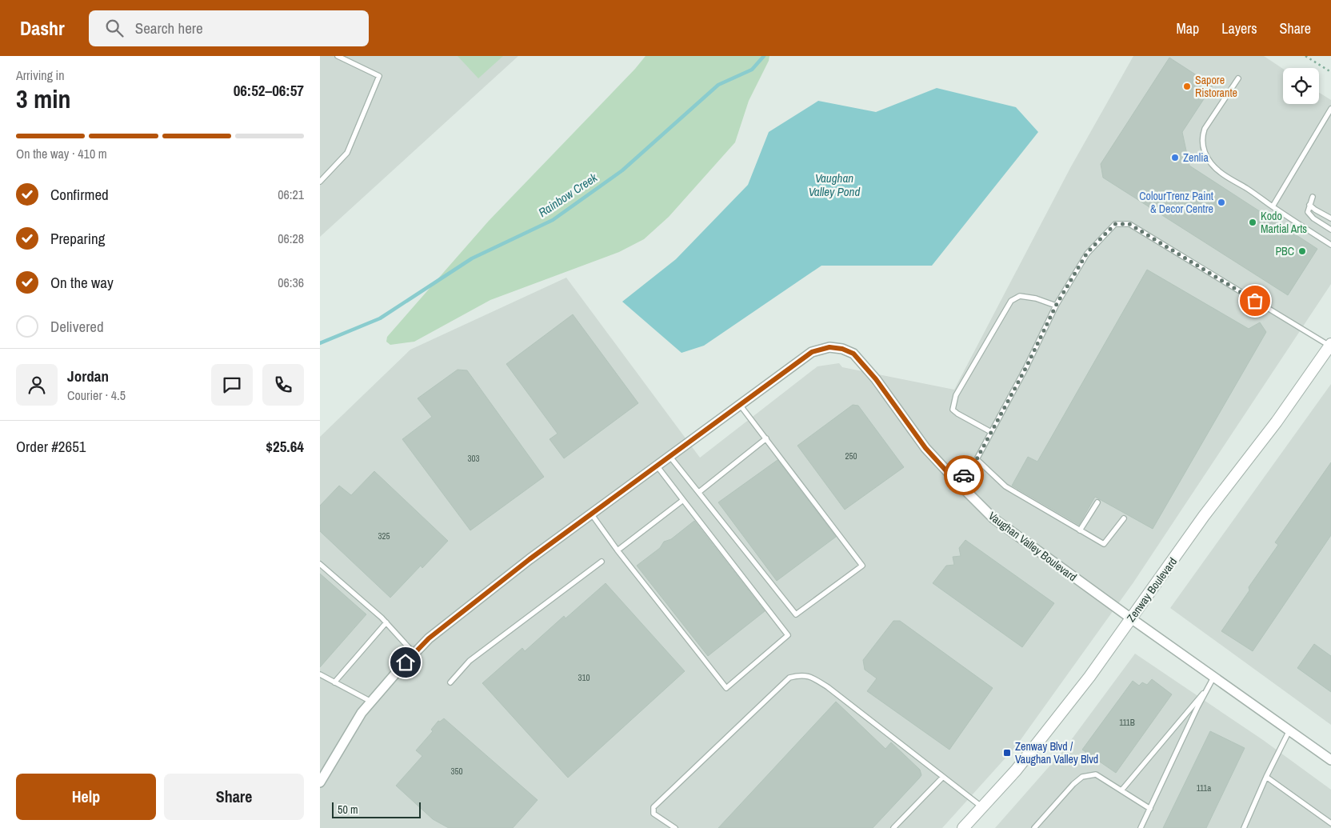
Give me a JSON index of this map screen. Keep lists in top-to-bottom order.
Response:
{
  "streets": {
    "street": ["Vaughan Valley Boulevard", "Zenway Boulevard"]
  },
  "crossings": [
    ["Vaughan Valley Boulevard", "Zenway Boulevard"]
  ],
  "water": ["Vaughan Valley Pond", "Rainbow Creek"],
  "places": {
    "other": [
      "Sapore Ristorante",
      "Zenlia",
      "ColourTrenz Paint & Decor Centre",
      "Kodo Martial Arts",
      "PBC"
    ],
    "transit": ["Zenway Blvd / Vaughan Valley Blvd"]
  },
  "house_numbers": [
    "250",
    "303",
    "325",
    "310",
    "111B",
    "350",
    "111a"
  ],
  "scale_bar": "50 m",
  "page": {
    "header": "Dashr",
    "search": "Search here",
    "nav": ["Map", "Layers", "Share"],
    "heading": ["3 min", "Arriving in", "06:52–06:57"],
    "panel": [
      "Jordan",
      "Courier · 4.5",
      "Order #2651",
      "$25.64"
    ],
    "bar": "On the way · 410 m",
    "list": [
      ["Confirmed", "06:21"],
      ["Preparing", "06:28"],
      ["On the way", "06:36"],
      "Delivered"
    ],
    "buttons": ["Help", "Share"],
    "scale": "50 m"
  }
}
